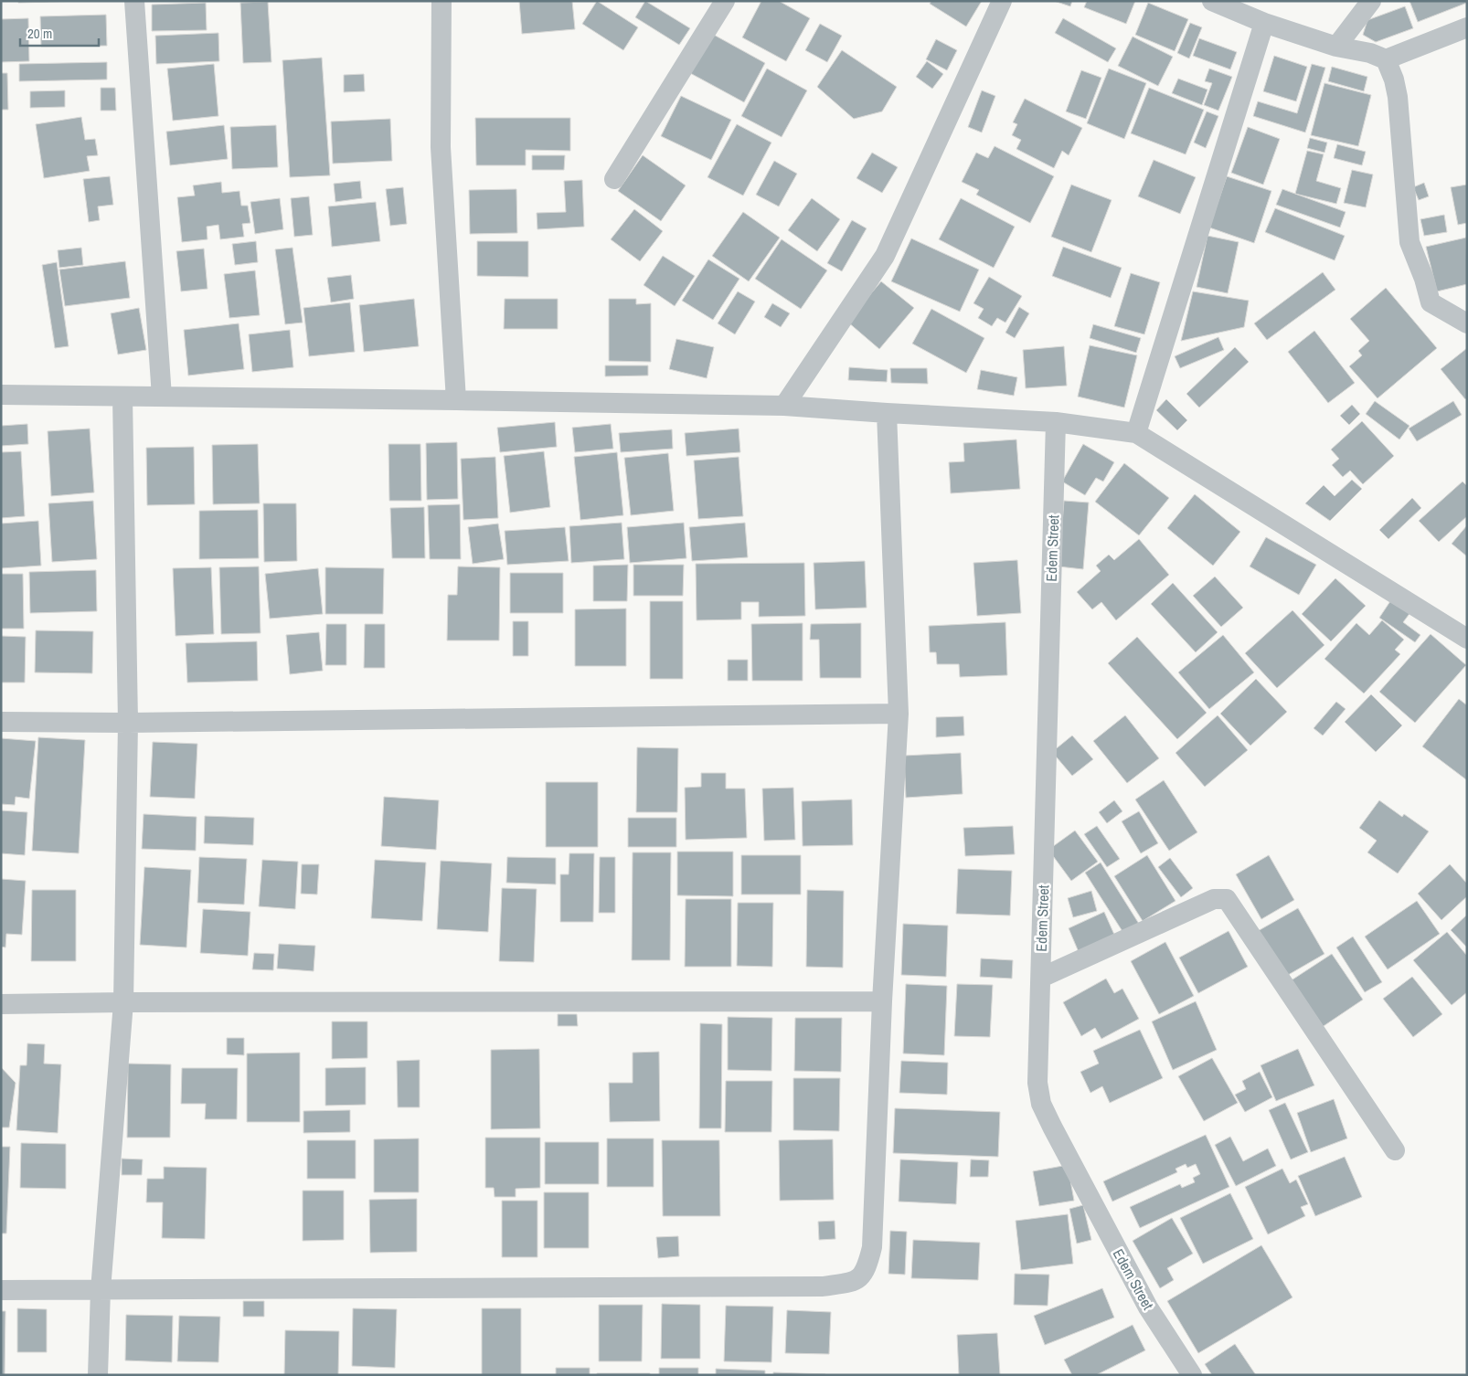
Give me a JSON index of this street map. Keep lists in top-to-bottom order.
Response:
{
  "streets": {
    "street": ["Edem Street"]
  },
  "scale_bar": "20 m"
}
